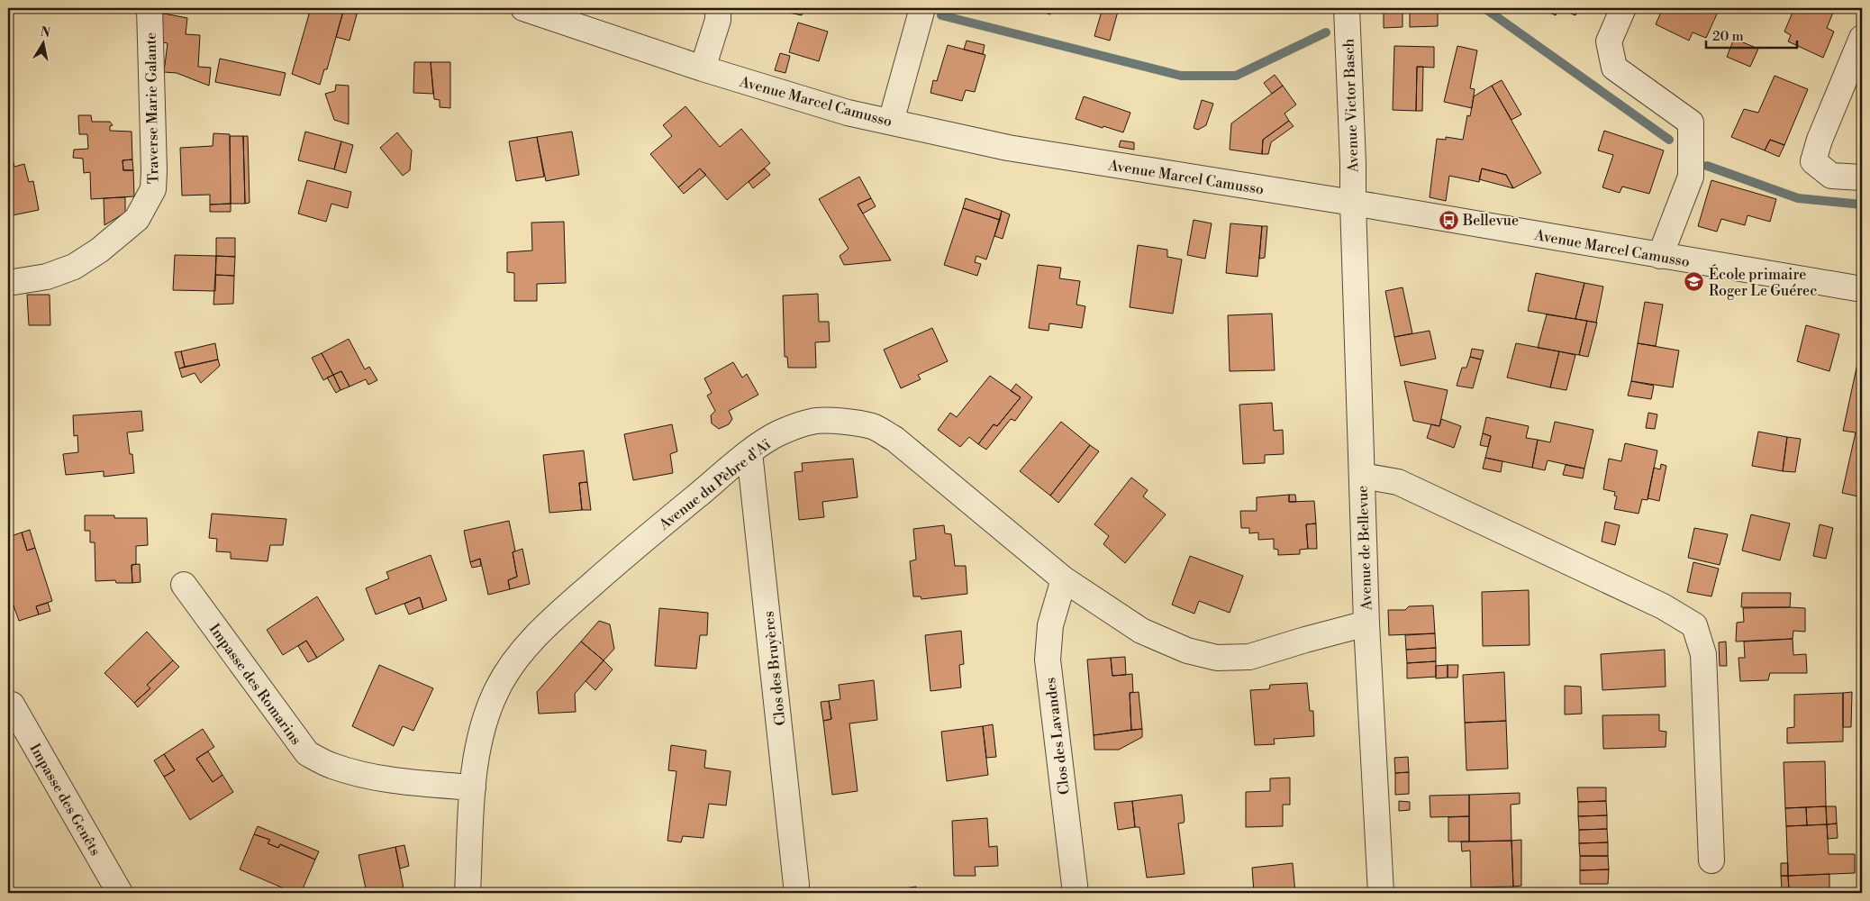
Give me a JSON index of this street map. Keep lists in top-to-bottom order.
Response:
{
  "streets": {
    "street": [
      "Avenue Marcel Camusso",
      "Avenue Victor Basch",
      "Traverse Marie Galante",
      "Avenue du Pèbre d'Aï",
      "Avenue de Bellevue",
      "Clos des Bruyères",
      "Impasse des Romarins",
      "Clos des Lavandes",
      "Impasse des Genêts"
    ]
  },
  "crossings": [
    ["Avenue Marcel Camusso", "Avenue Victor Basch"],
    ["Avenue Marcel Camusso", "Avenue de Bellevue"],
    ["Avenue Victor Basch", "Avenue de Bellevue"],
    ["Avenue du Pèbre d'Aï", "Avenue de Bellevue"],
    ["Avenue du Pèbre d'Aï", "Clos des Bruyères"],
    ["Avenue du Pèbre d'Aï", "Impasse des Romarins"],
    ["Avenue du Pèbre d'Aï", "Clos des Lavandes"]
  ],
  "places": {
    "bus stop": ["Bellevue"],
    "school or university": ["École primaire Roger Le Guérec"]
  },
  "scale_bar": "20 m",
  "north": "top"
}
